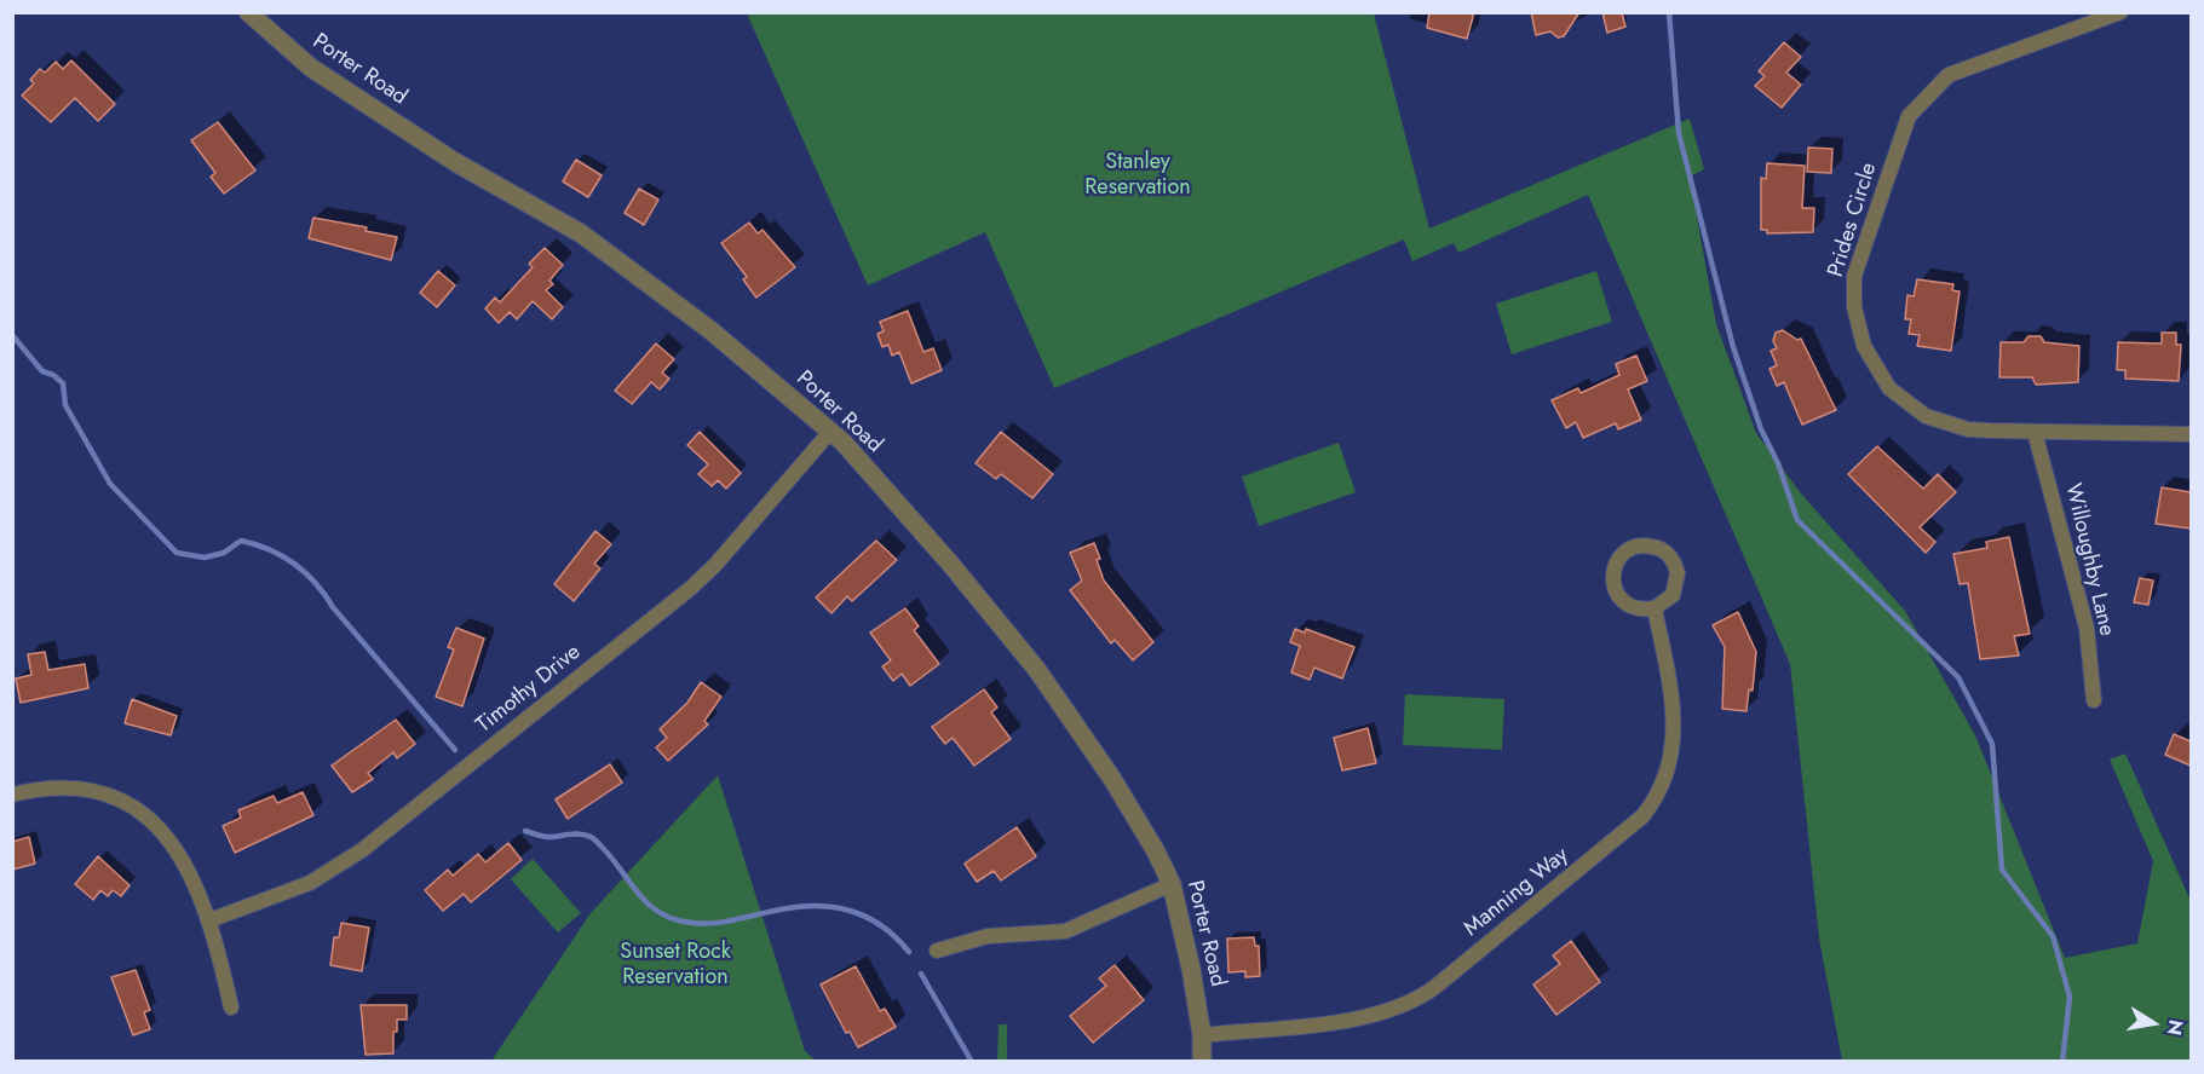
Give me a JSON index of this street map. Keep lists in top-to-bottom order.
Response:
{
  "streets": {
    "street": [
      "Porter Road",
      "Prides Circle",
      "Willoughby Lane",
      "Timothy Drive",
      "Manning Way"
    ]
  },
  "crossings": [
    ["Porter Road", "Timothy Drive"],
    ["Porter Road", "Manning Way"],
    ["Prides Circle", "Willoughby Lane"]
  ],
  "parks": ["Stanley Reservation", "Sunset Rock Reservation"],
  "north": "right"
}
